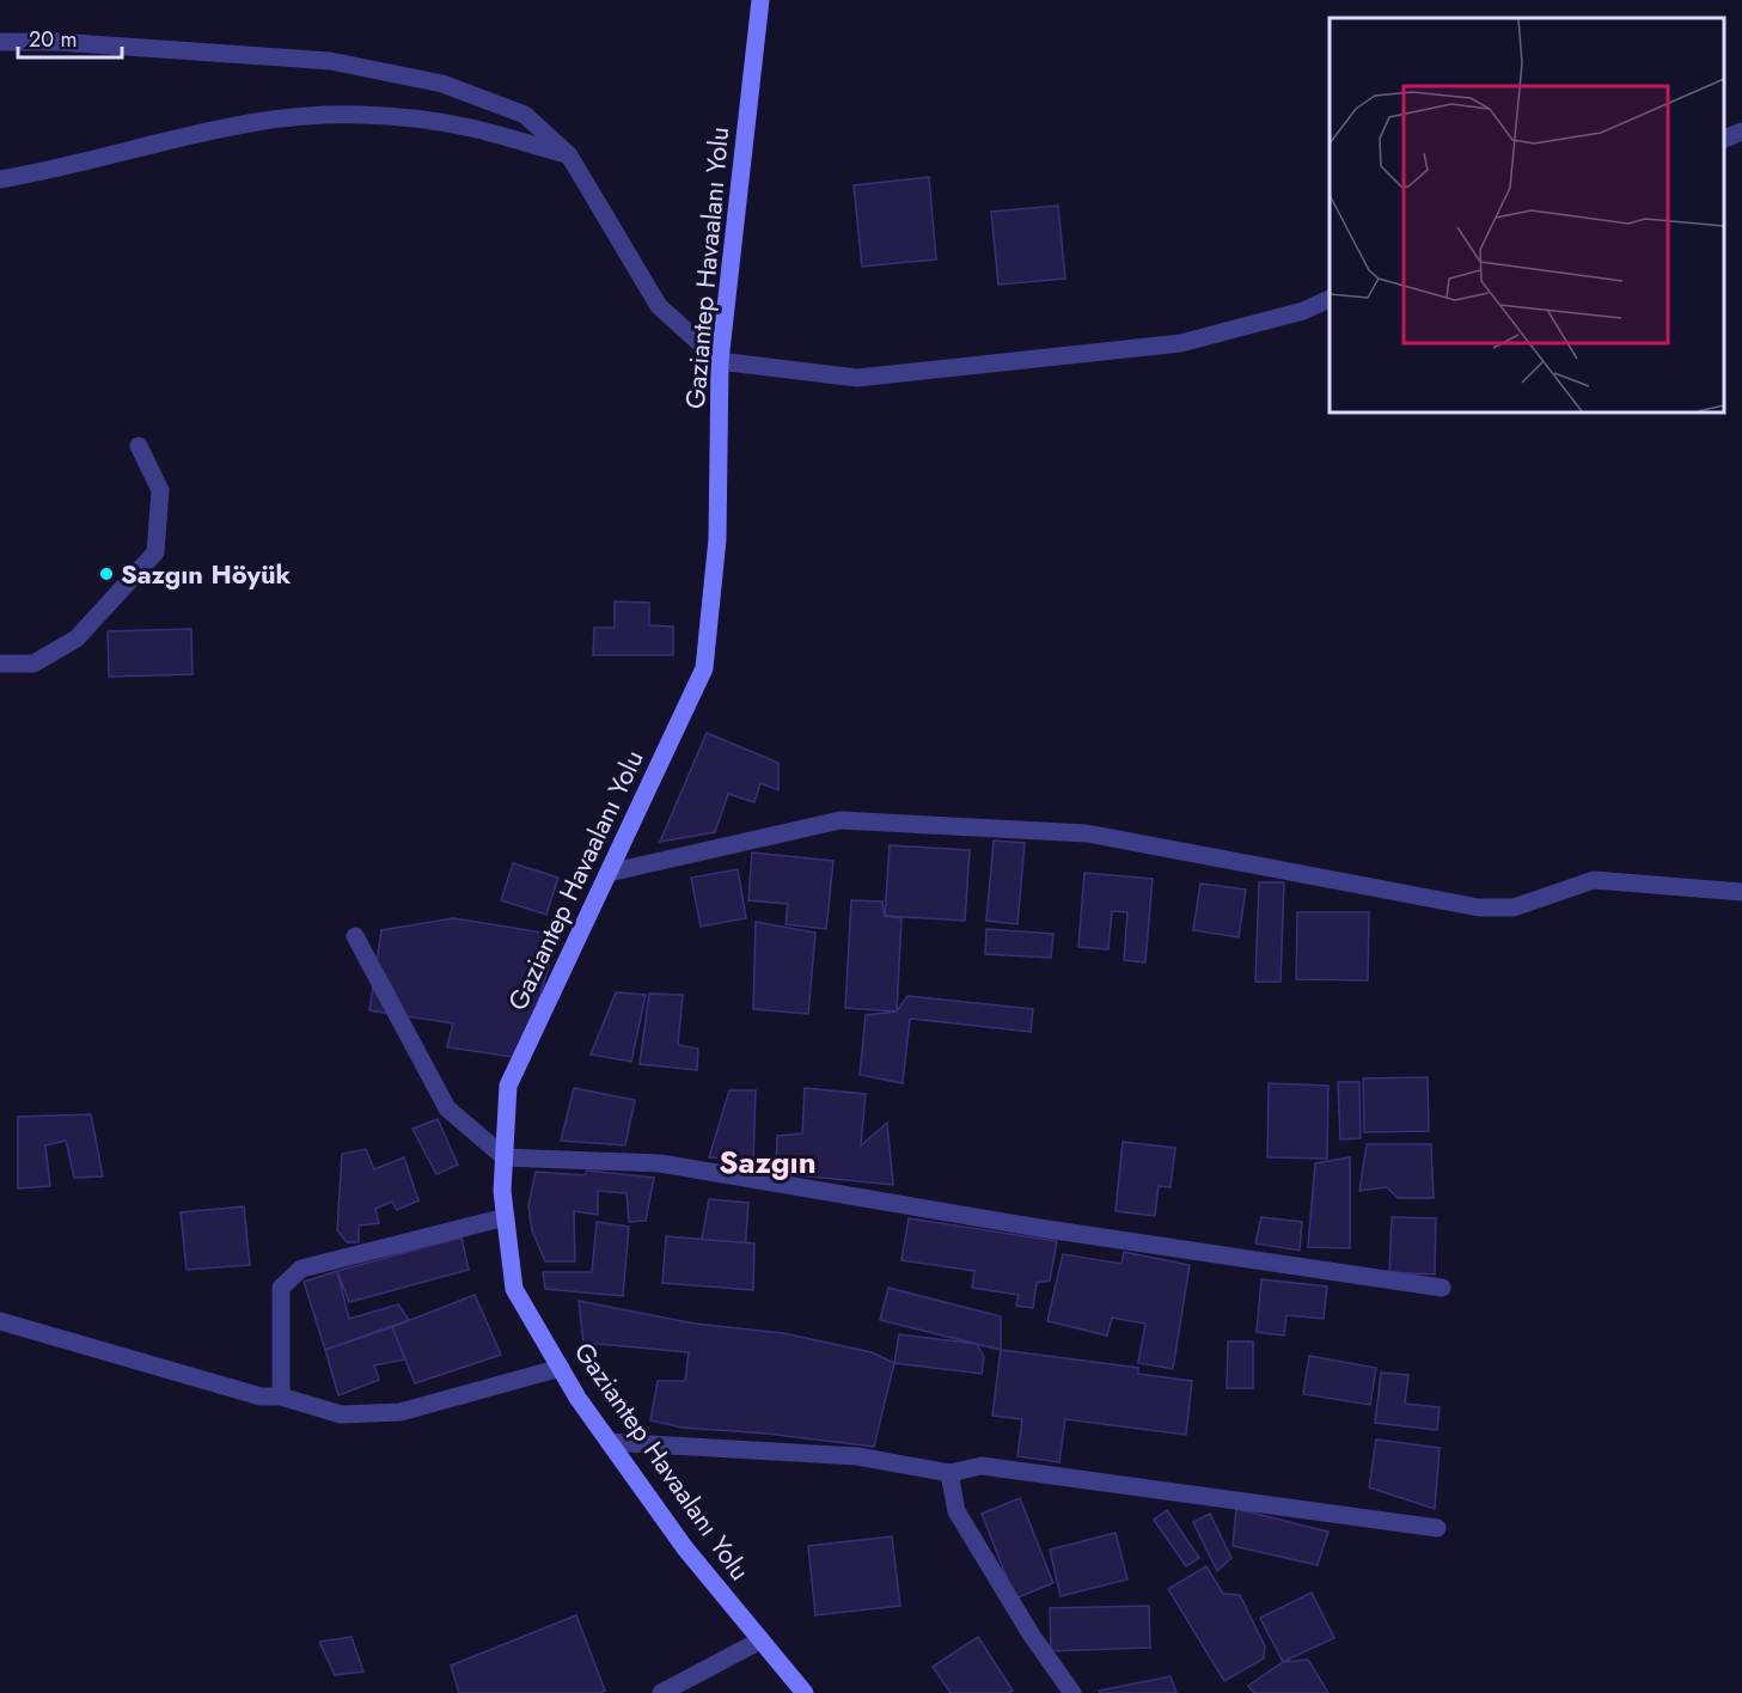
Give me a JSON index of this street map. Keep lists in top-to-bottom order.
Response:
{
  "streets": {
    "main road": ["Gaziantep Havaalanı Yolu"]
  },
  "districts": ["Sazgın"],
  "places": ["Sazgın Höyük"],
  "scale_bar": "20 m"
}
